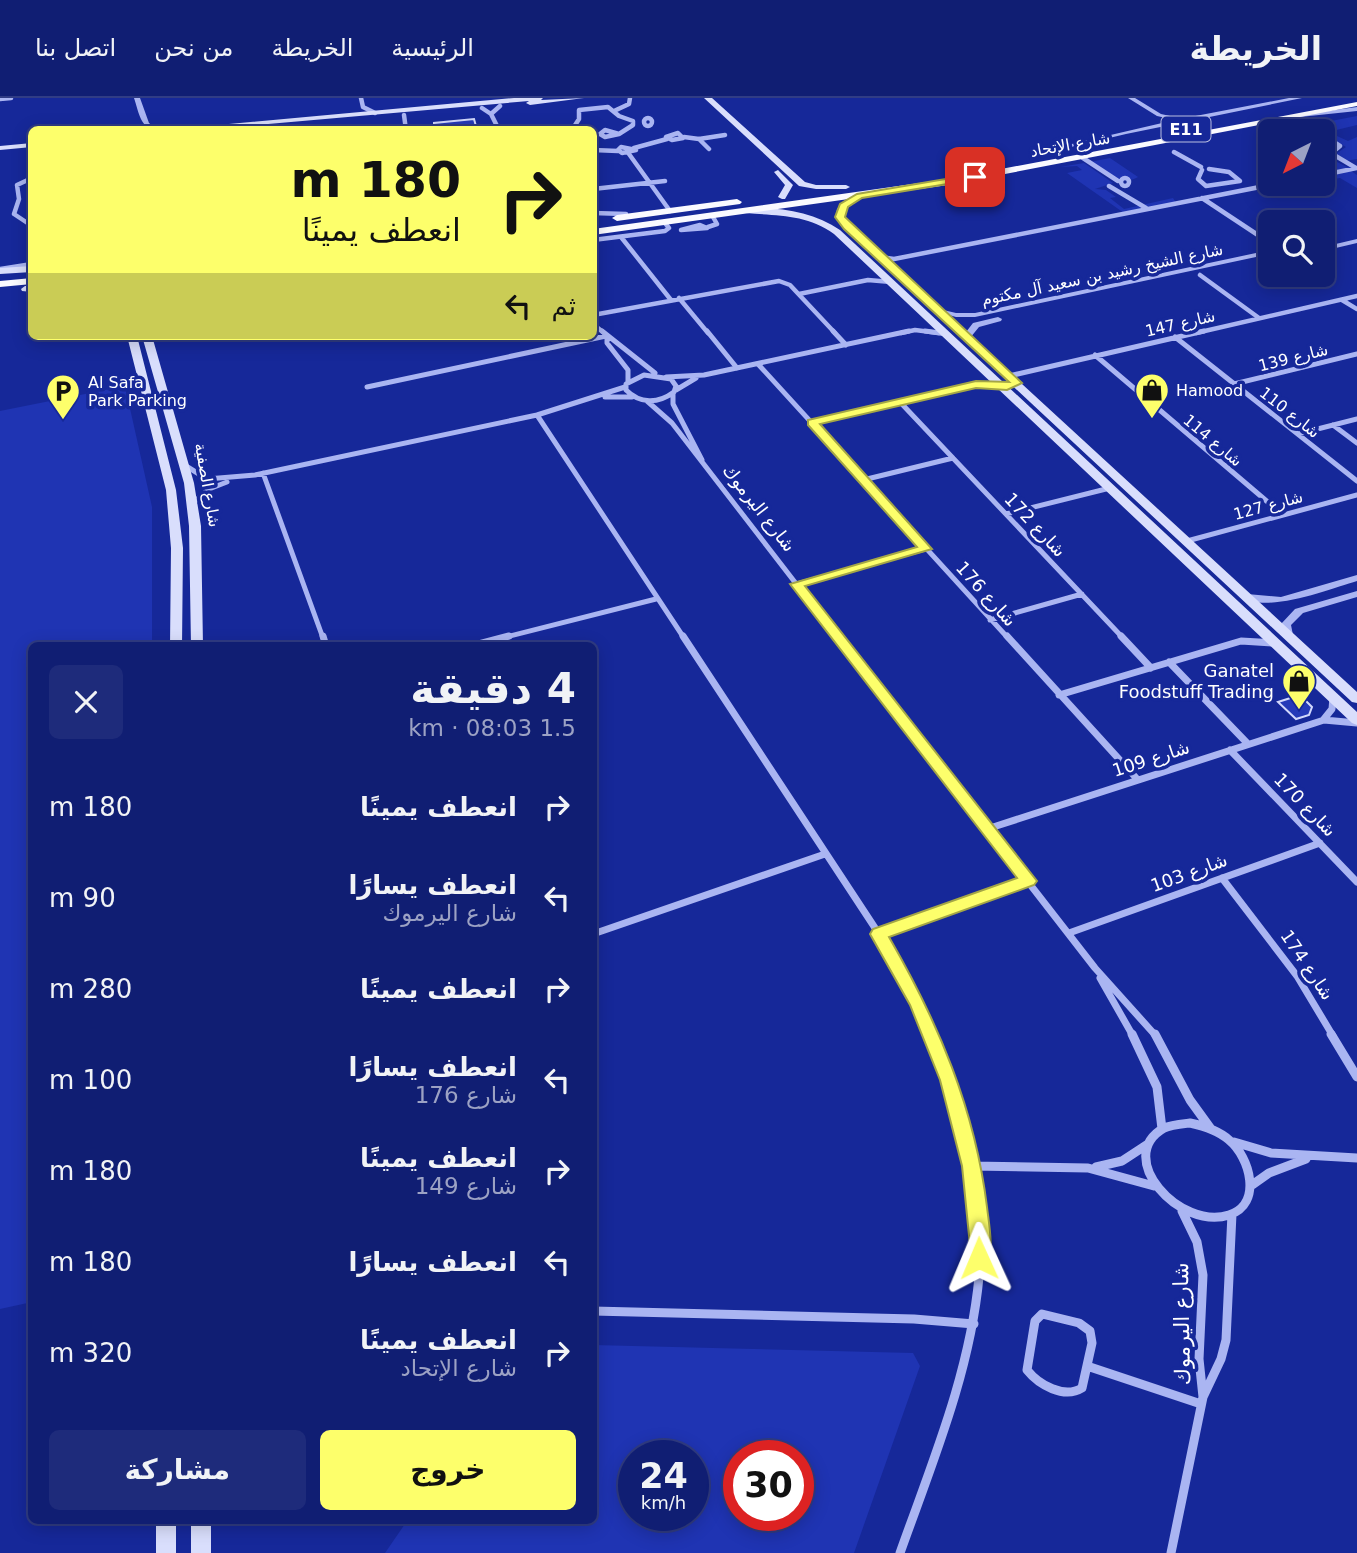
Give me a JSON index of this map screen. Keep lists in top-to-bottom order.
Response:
{
  "streets": {
    "highway": ["E11", "شارع الإتحاد"],
    "main road": ["شارع الصفية"],
    "street": [
      "شارع الشيخ رشيد بن سعيد آل مكتوم",
      "شارع 147",
      "شارع 139",
      "شارع 110",
      "شارع 114",
      "شارع 127",
      "شارع اليرموك",
      "شارع 172",
      "شارع 176",
      "شارع 109",
      "شارع 170",
      "شارع 103",
      "شارع 174"
    ]
  },
  "crossings": [
    ["شارع 147", "شارع 110"],
    ["شارع 147", "شارع 114"],
    ["شارع 139", "شارع 110"],
    ["شارع 114", "شارع 127"],
    ["شارع اليرموك", "شارع 109"],
    ["شارع اليرموك", "شارع 103"],
    ["شارع 176", "شارع 109"],
    ["شارع 109", "شارع 170"],
    ["شارع 170", "شارع 103"],
    ["شارع 103", "شارع 174"]
  ],
  "places": {
    "shop": ["Hamood", "Ganatel Foodstuff Trading"],
    "parking": ["Al Safa Park Parking"]
  },
  "north": "bottom left",
  "page": {
    "header": "الخريطة",
    "nav": [
      "الرئيسية",
      "الخريطة",
      "من نحن",
      "اتصل بنا"
    ],
    "turn": ["180 m", "انعطف يمينًا"],
    "then": "ثم",
    "heading": ["4 دقيقة", "1.5 km · 08:03"],
    "list": [
      {
        "name": "انعطف يمينًا",
        "value": "180 m"
      },
      {
        "name": "انعطف يسارًا",
        "note": "شارع اليرموك",
        "value": "90 m"
      },
      {
        "name": "انعطف يمينًا",
        "value": "280 m"
      },
      {
        "name": "انعطف يسارًا",
        "note": "شارع 176",
        "value": "100 m"
      },
      {
        "name": "انعطف يمينًا",
        "note": "شارع 149",
        "value": "180 m"
      },
      {
        "name": "انعطف يسارًا",
        "value": "180 m"
      },
      {
        "name": "انعطف يمينًا",
        "note": "شارع الإتحاد",
        "value": "320 m"
      }
    ],
    "buttons": ["خروج", "مشاركة"],
    "speed": "24 km/h",
    "limit": "30"
  }
}
